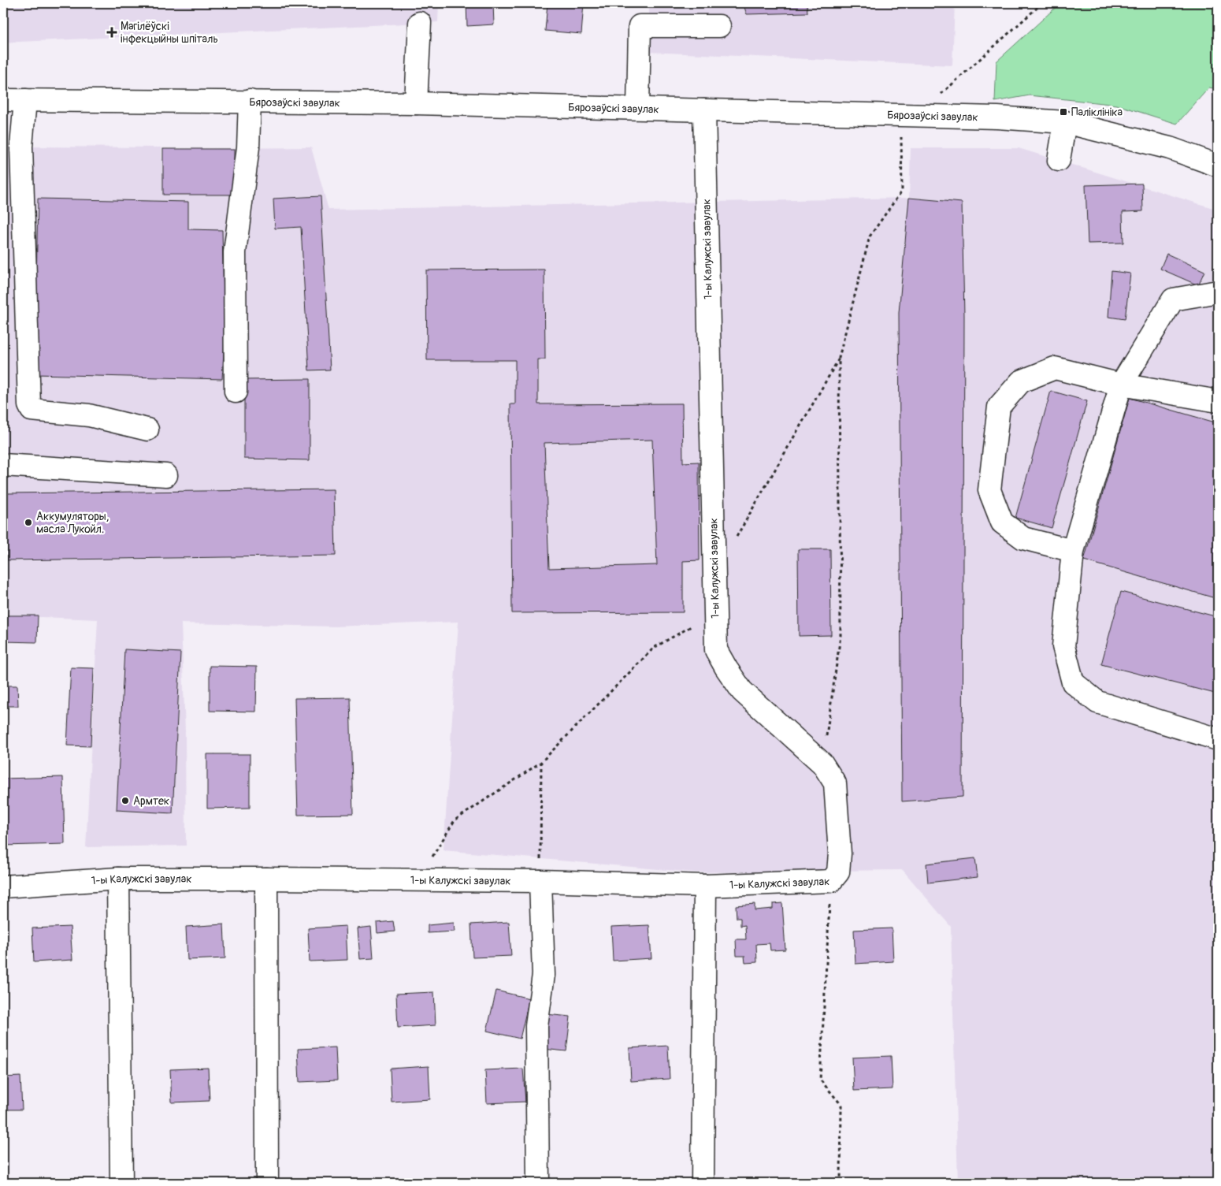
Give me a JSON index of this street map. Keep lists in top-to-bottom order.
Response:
{
  "streets": {
    "street": ["Бярозаўскі завулак", "1-ы Калужскі завулак"]
  },
  "crossings": [
    ["Бярозаўскі завулак", "1-ы Калужскі завулак"]
  ],
  "places": {
    "health": ["Магілёўскі інфекцыйны шпіталь"],
    "transit": ["Паліклініка"],
    "other": ["Аккумуляторы, масла Лукойл.", "Армтек"]
  }
}
